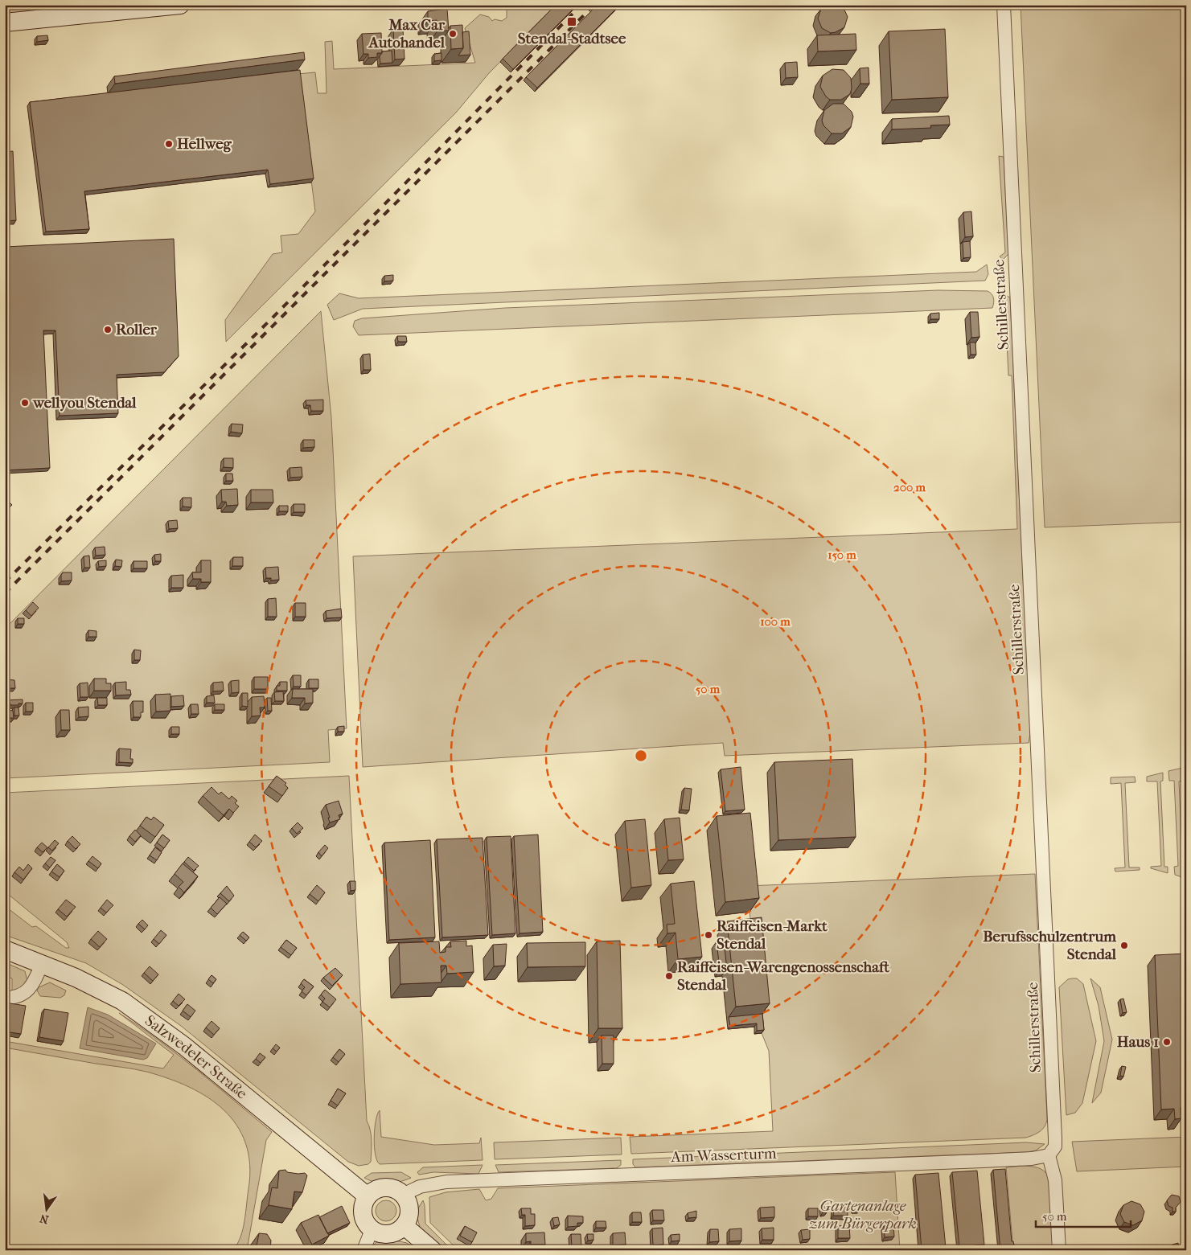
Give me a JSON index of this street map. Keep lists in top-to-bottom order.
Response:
{
  "streets": {
    "main road": ["Salzwedeler Straße"],
    "street": ["Schillerstraße", "Am Wasserturm"]
  },
  "crossings": [
    ["Schillerstraße", "Am Wasserturm"],
    ["Salzwedeler Straße", "Am Wasserturm"]
  ],
  "parks": ["Gartenanlage zum Bürgerpark"],
  "places": {
    "transit": ["Stendal-Stadtsee"],
    "other": [
      "Max Car Autohandel",
      "Hellweg",
      "Roller",
      "wellyou Stendal",
      "Raiffeisen-Markt Stendal",
      "Berufsschulzentrum Stendal",
      "Raiffeisen-Warengenossenschaft Stendal",
      "Haus 1"
    ]
  },
  "scale_bar": "50 m",
  "north": "bottom",
  "rings": [
    "200 m",
    "150 m",
    "100 m",
    "50 m"
  ]
}
